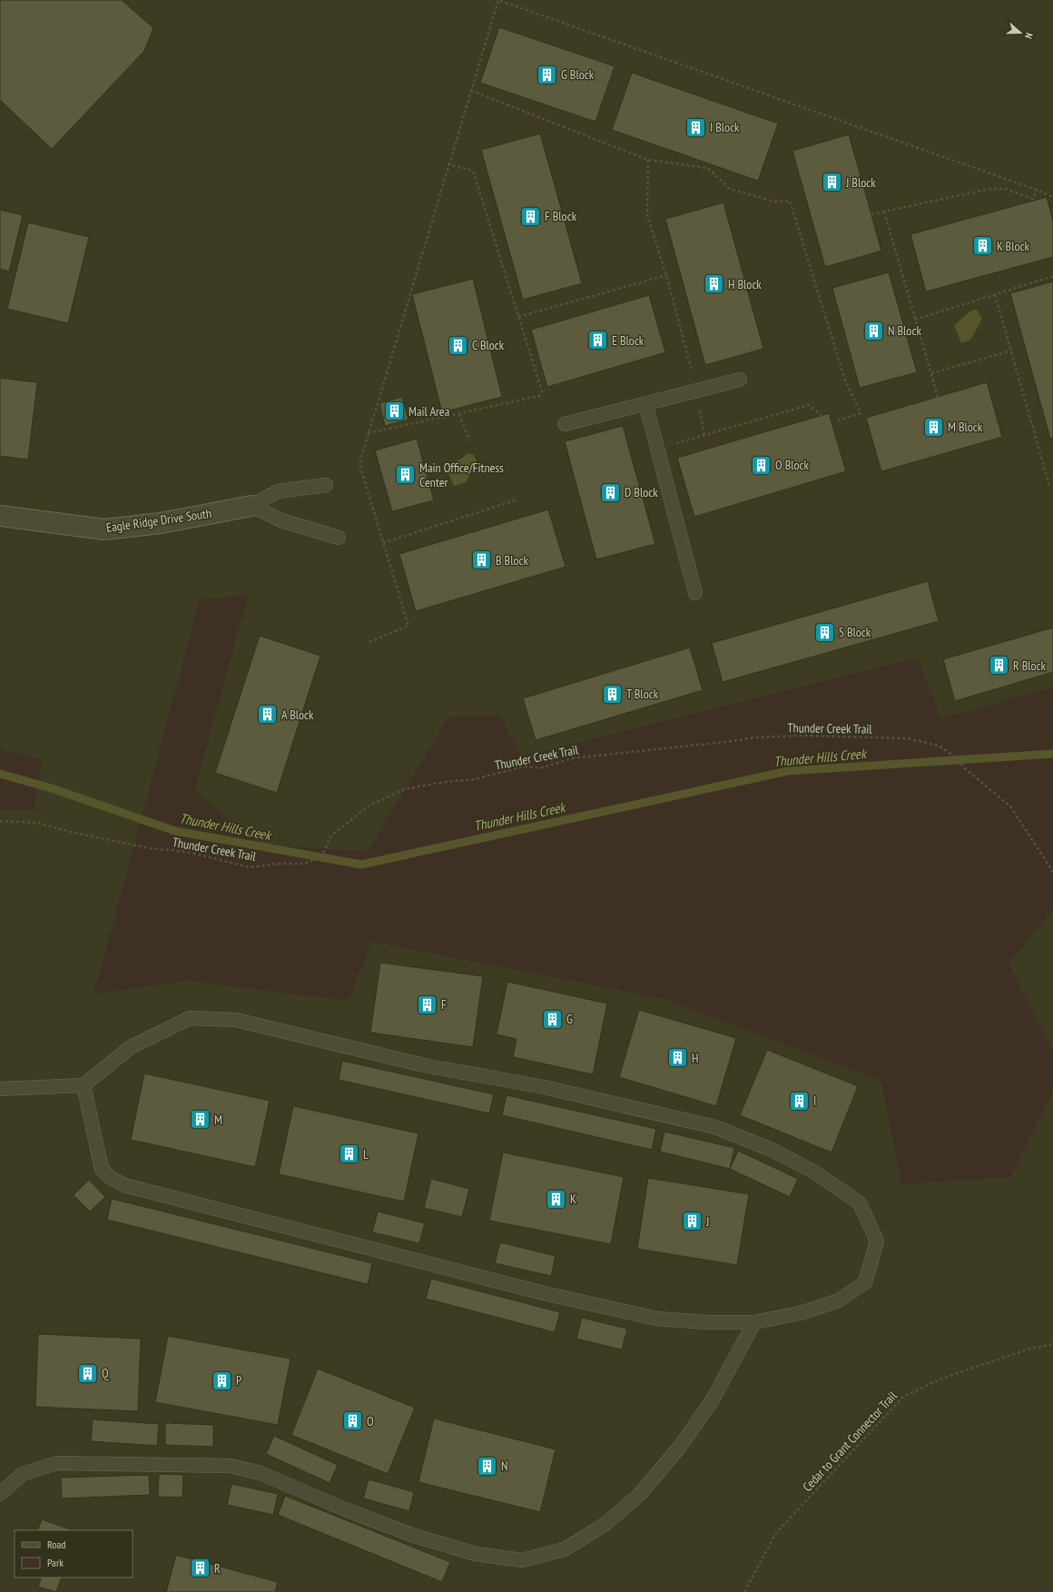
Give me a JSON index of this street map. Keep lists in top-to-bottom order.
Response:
{
  "streets": {
    "street": ["Eagle Ridge Drive South"],
    "path": ["Thunder Creek Trail", "Cedar to Grant Connector Trail"]
  },
  "water": ["Thunder Hills Creek"],
  "places": {
    "building": [
      "G Block",
      "I Block",
      "J Block",
      "F Block",
      "K Block",
      "H Block",
      "N Block",
      "E Block",
      "C Block",
      "Mail Area",
      "M Block",
      "O Block",
      "Main Office/Fitness Center",
      "D Block",
      "B Block",
      "S Block",
      "R Block",
      "T Block",
      "A Block",
      "F",
      "G",
      "H",
      "I",
      "M",
      "L",
      "K",
      "J",
      "Q",
      "P",
      "O",
      "N",
      "R"
    ]
  },
  "legend": ["Road", "Park"],
  "north": "right"
}
